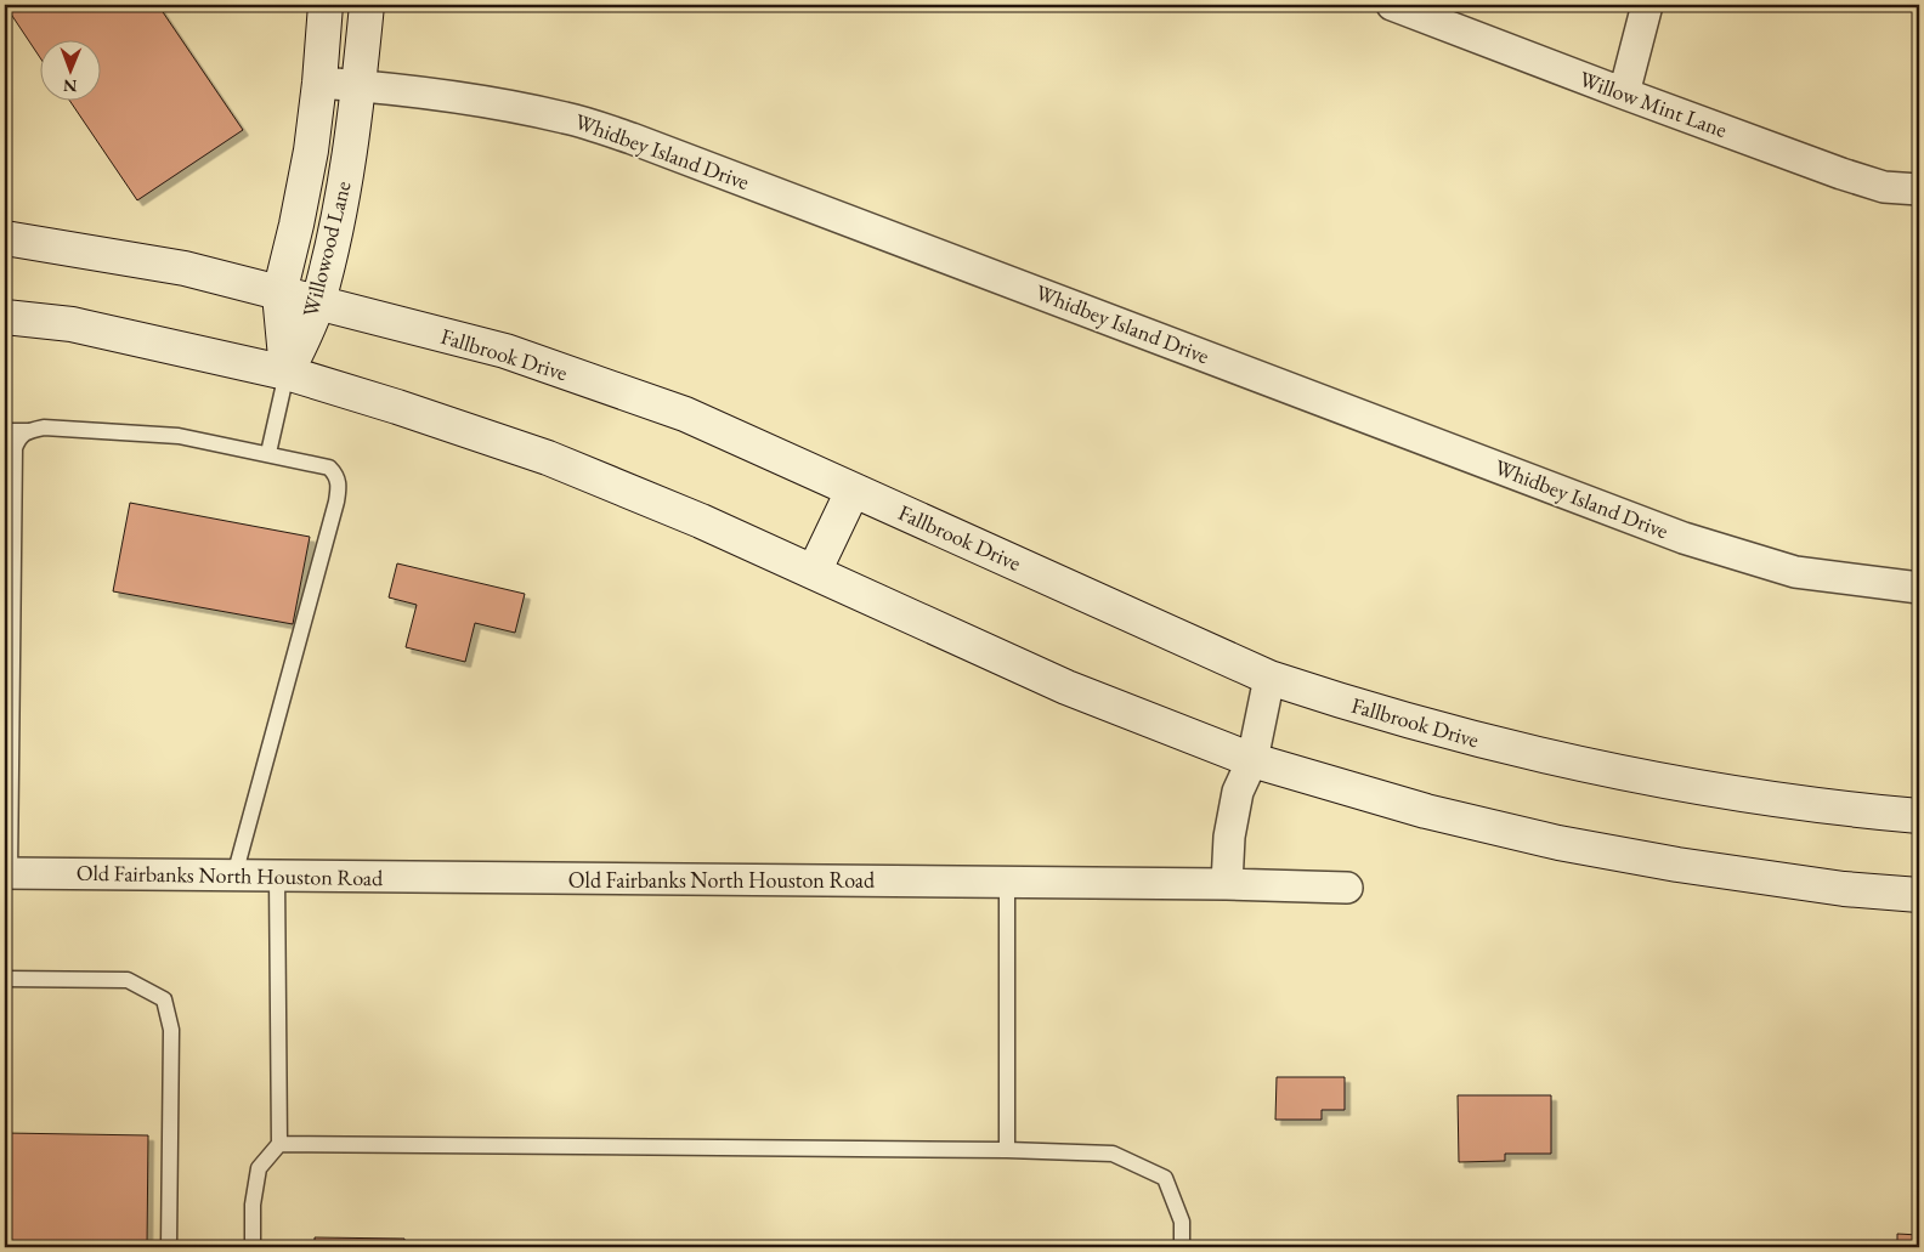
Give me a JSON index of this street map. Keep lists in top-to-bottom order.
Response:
{
  "streets": {
    "main road": ["Willowood Lane", "Fallbrook Drive"],
    "street": ["Willow Mint Lane", "Whidbey Island Drive", "Old Fairbanks North Houston Road"]
  },
  "crossings": [
    ["Whidbey Island Drive", "Willowood Lane"],
    ["Willowood Lane", "Fallbrook Drive"]
  ],
  "north": "bottom"
}
